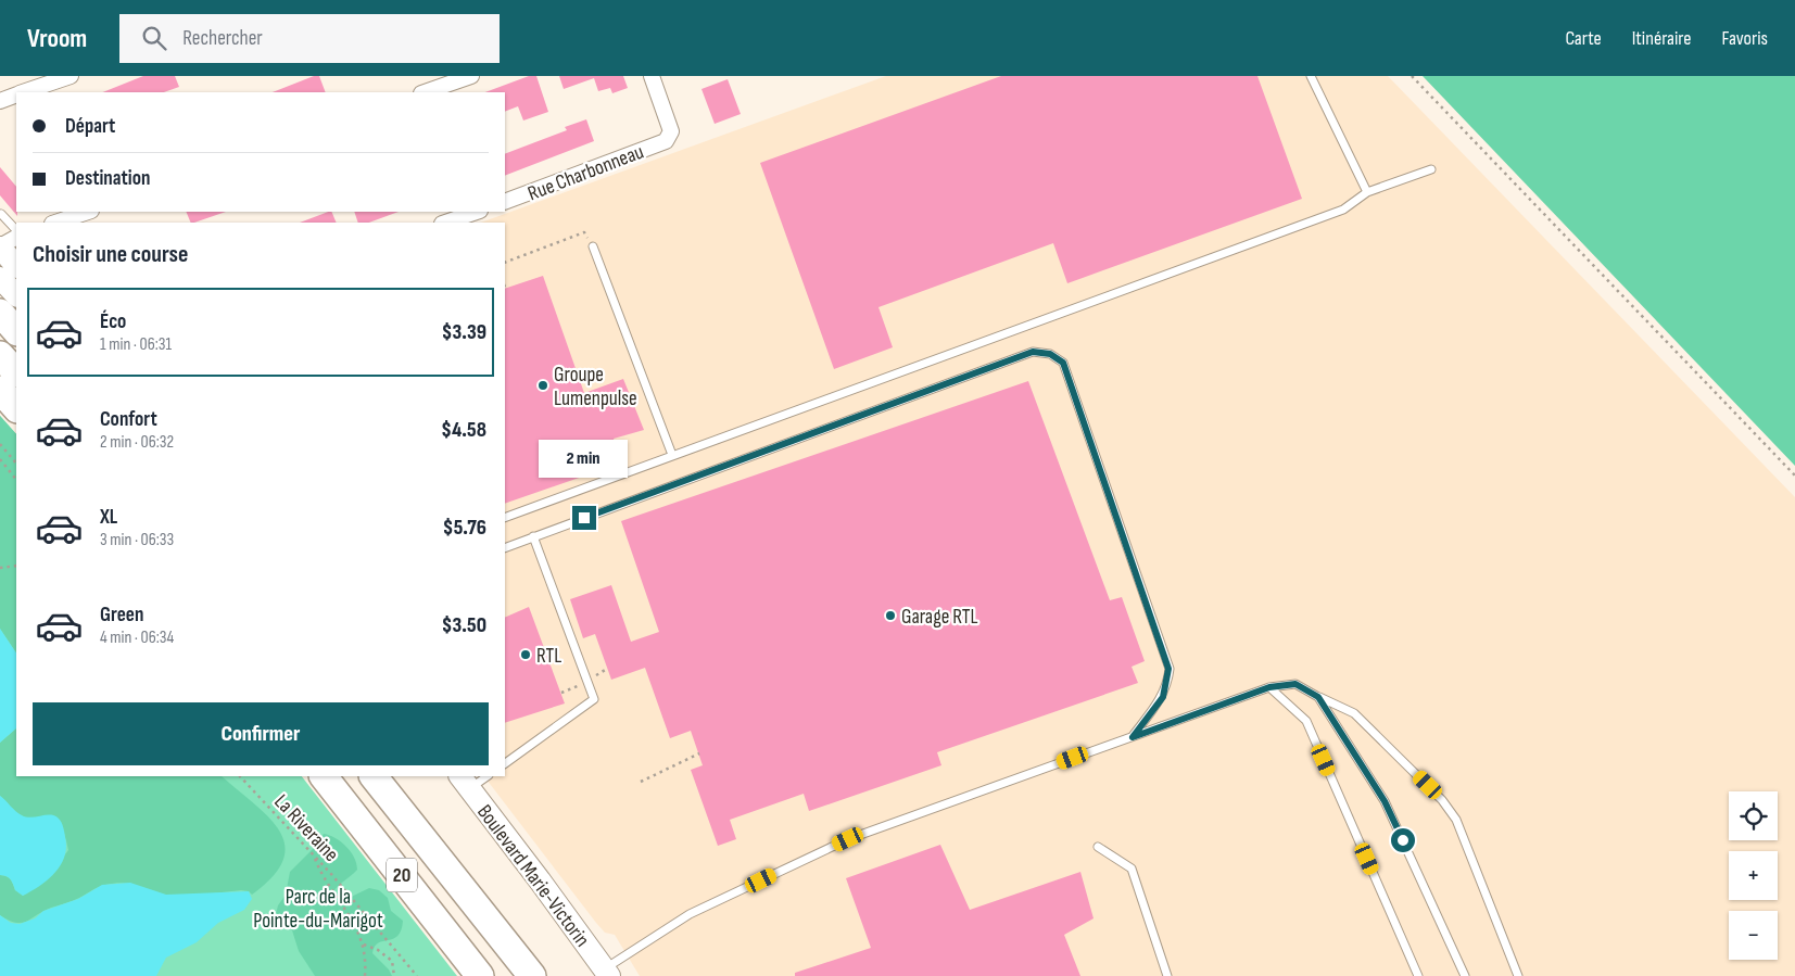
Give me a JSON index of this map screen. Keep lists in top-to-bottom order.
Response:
{
  "streets": {
    "highway": ["20"],
    "street": ["Rue Charbonneau", "Boulevard Marie-Victorin"],
    "path": ["La Riveraine"]
  },
  "parks": ["Parc de la Pointe-du-Marigot"],
  "places": ["Groupe Lumenpulse", "Garage RTL", "RTL"],
  "page": {
    "header": "Vroom",
    "search": "Rechercher",
    "nav": ["Carte", "Itinéraire", "Favoris"],
    "banner": ["Départ", "Destination"],
    "heading": "Choisir une course",
    "list": [
      {
        "name": "Éco",
        "note": "1 min · 06:31",
        "value": "$3.39"
      },
      {
        "name": "Confort",
        "note": "2 min · 06:32",
        "value": "$4.58"
      },
      {
        "name": "XL",
        "note": "3 min · 06:33",
        "value": "$5.76"
      },
      {
        "name": "Green",
        "note": "4 min · 06:34",
        "value": "$3.50"
      }
    ],
    "bubble": "2 min",
    "buttons": "Confirmer",
    "map_buttons": ["+", "−"]
  }
}
